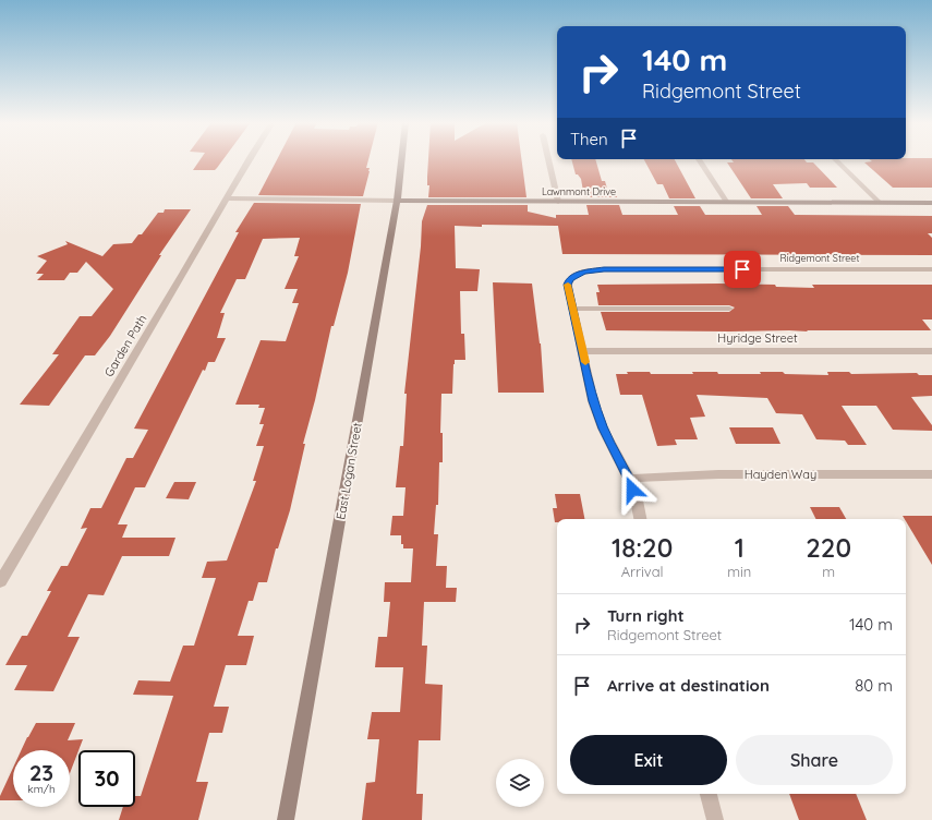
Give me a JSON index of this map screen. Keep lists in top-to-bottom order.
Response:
{
  "streets": {
    "street": [
      "Lawnmont Drive",
      "Ridgemont Street",
      "Hyridge Street",
      "Garden Path",
      "East Logan Street",
      "Hayden Way"
    ]
  },
  "crossings": [
    ["Lawnmont Drive", "Garden Path"],
    ["Lawnmont Drive", "East Logan Street"]
  ],
  "page": {
    "turn": ["140 m", "Ridgemont Street"],
    "then": "Then",
    "eta": [
      "18:20",
      "Arrival",
      "1",
      "min",
      "220",
      "m"
    ],
    "list": [
      {
        "name": "Turn right",
        "note": "Ridgemont Street",
        "value": "140 m"
      },
      {
        "name": "Arrive at destination",
        "value": "80 m"
      }
    ],
    "buttons": ["Exit", "Share"],
    "speed": "23 km/h",
    "limit": "30"
  }
}
